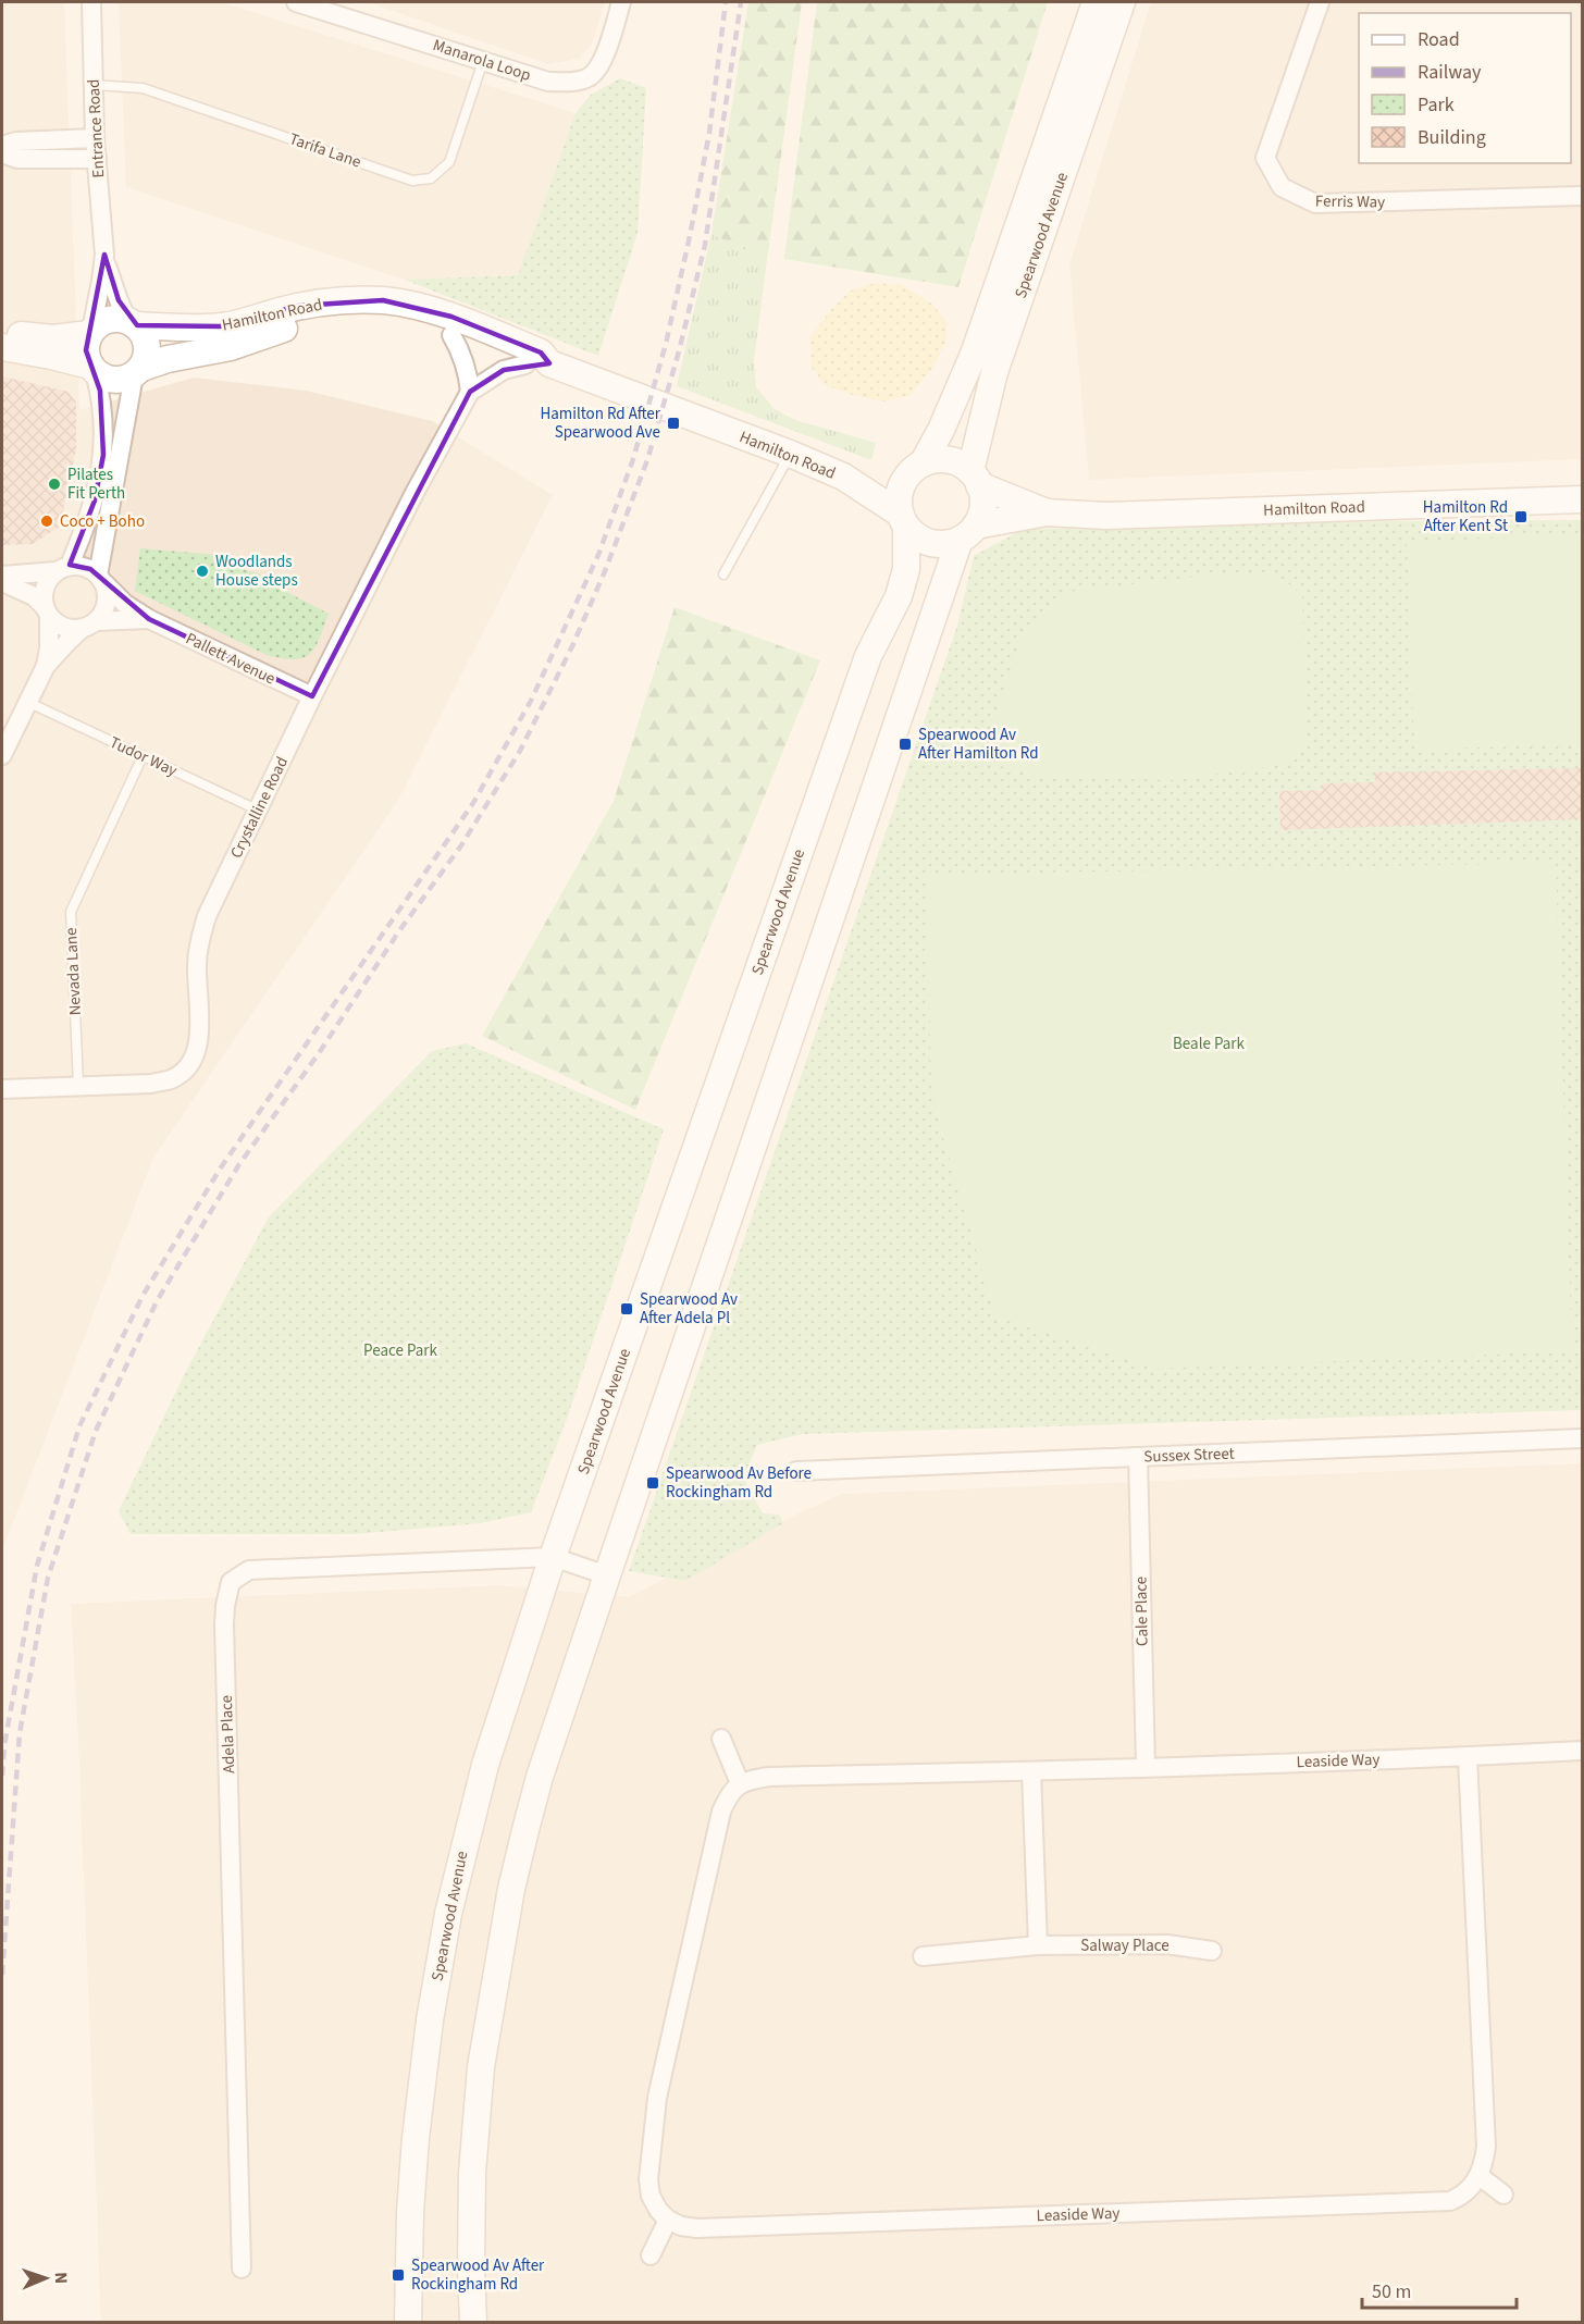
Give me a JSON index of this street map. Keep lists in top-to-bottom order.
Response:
{
  "streets": {
    "main road": ["Spearwood Avenue", "Hamilton Road"],
    "street": [
      "Manarola Loop",
      "Entrance Road",
      "Ferris Way",
      "Pallett Avenue",
      "Crystalline Road",
      "Sussex Street",
      "Cale Place",
      "Adela Place",
      "Leaside Way",
      "Salway Place"
    ],
    "lane": ["Tarifa Lane", "Tudor Way", "Nevada Lane"]
  },
  "crossings": [
    ["Manarola Loop", "Tarifa Lane"],
    ["Entrance Road", "Tarifa Lane"],
    ["Entrance Road", "Hamilton Road"],
    ["Spearwood Avenue", "Hamilton Road"],
    ["Spearwood Avenue", "Adela Place"],
    ["Hamilton Road", "Crystalline Road"],
    ["Pallett Avenue", "Crystalline Road"],
    ["Tudor Way", "Crystalline Road"],
    ["Tudor Way", "Nevada Lane"],
    ["Crystalline Road", "Nevada Lane"],
    ["Sussex Street", "Cale Place"],
    ["Cale Place", "Leaside Way"]
  ],
  "parks": ["Beale Park", "Peace Park"],
  "places": {
    "transit": [
      "Hamilton Rd After Spearwood Ave",
      "Hamilton Rd After Kent St",
      "Spearwood Av After Hamilton Rd",
      "Spearwood Av After Adela Pl",
      "Spearwood Av Before Rockingham Rd",
      "Spearwood Av After Rockingham Rd"
    ],
    "other": ["Pilates Fit Perth", "Coco + Boho", "Woodlands House steps"]
  },
  "legend": [
    "Road",
    "Railway",
    "Park",
    "Building"
  ],
  "scale_bar": "50 m",
  "north": "right"
}
